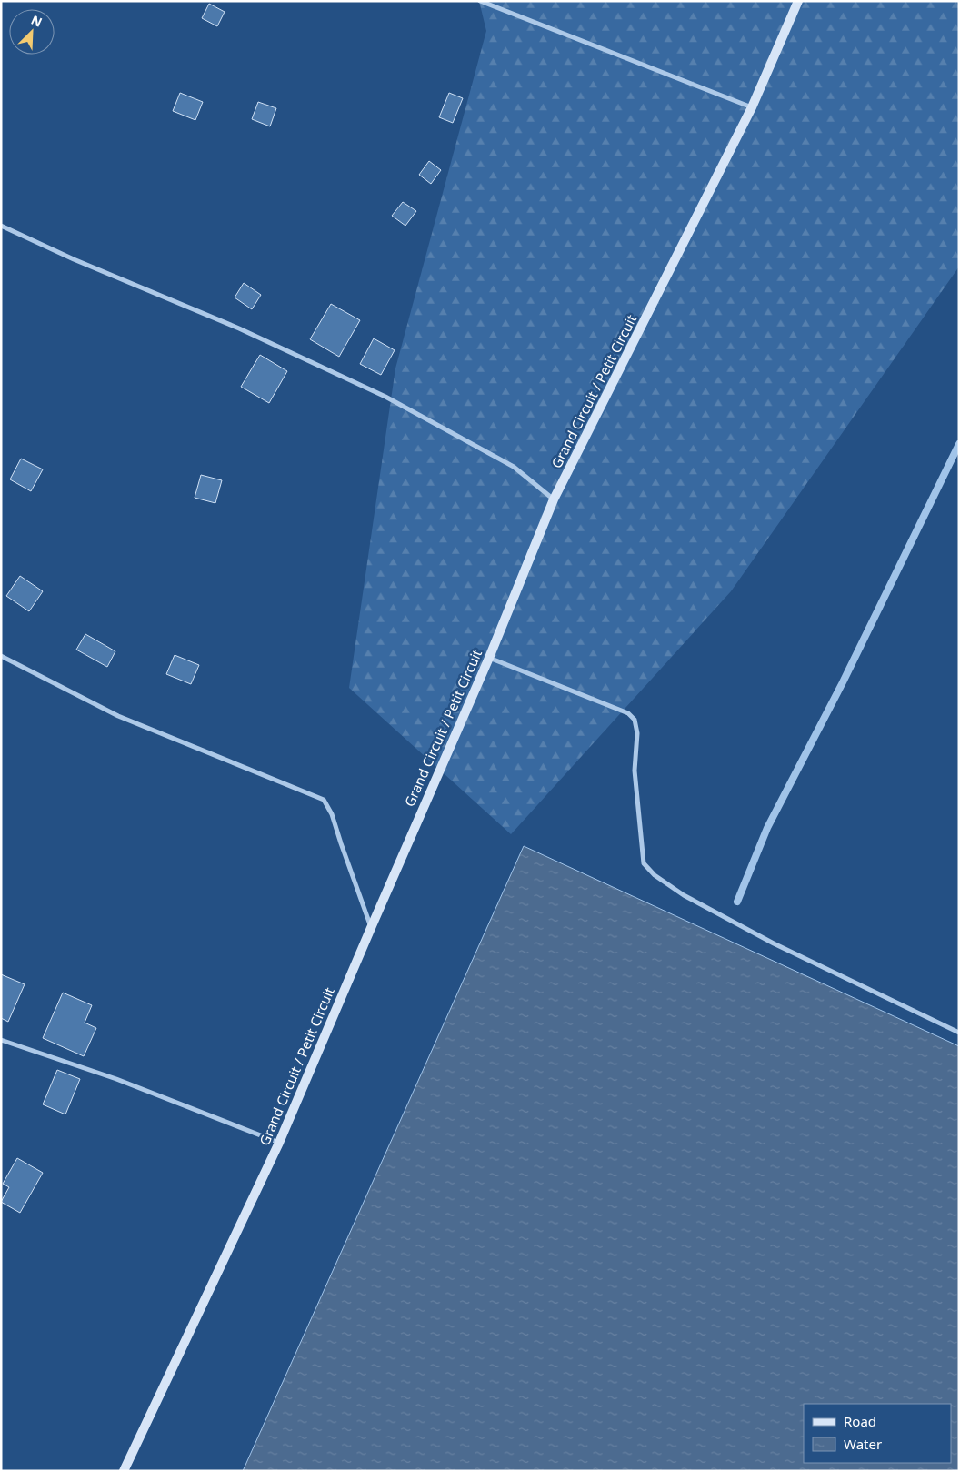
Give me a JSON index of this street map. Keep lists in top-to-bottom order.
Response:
{
  "streets": {
    "main road": ["Grand Circuit / Petit Circuit"]
  },
  "legend": ["Road", "Water"],
  "north": "top right"
}
